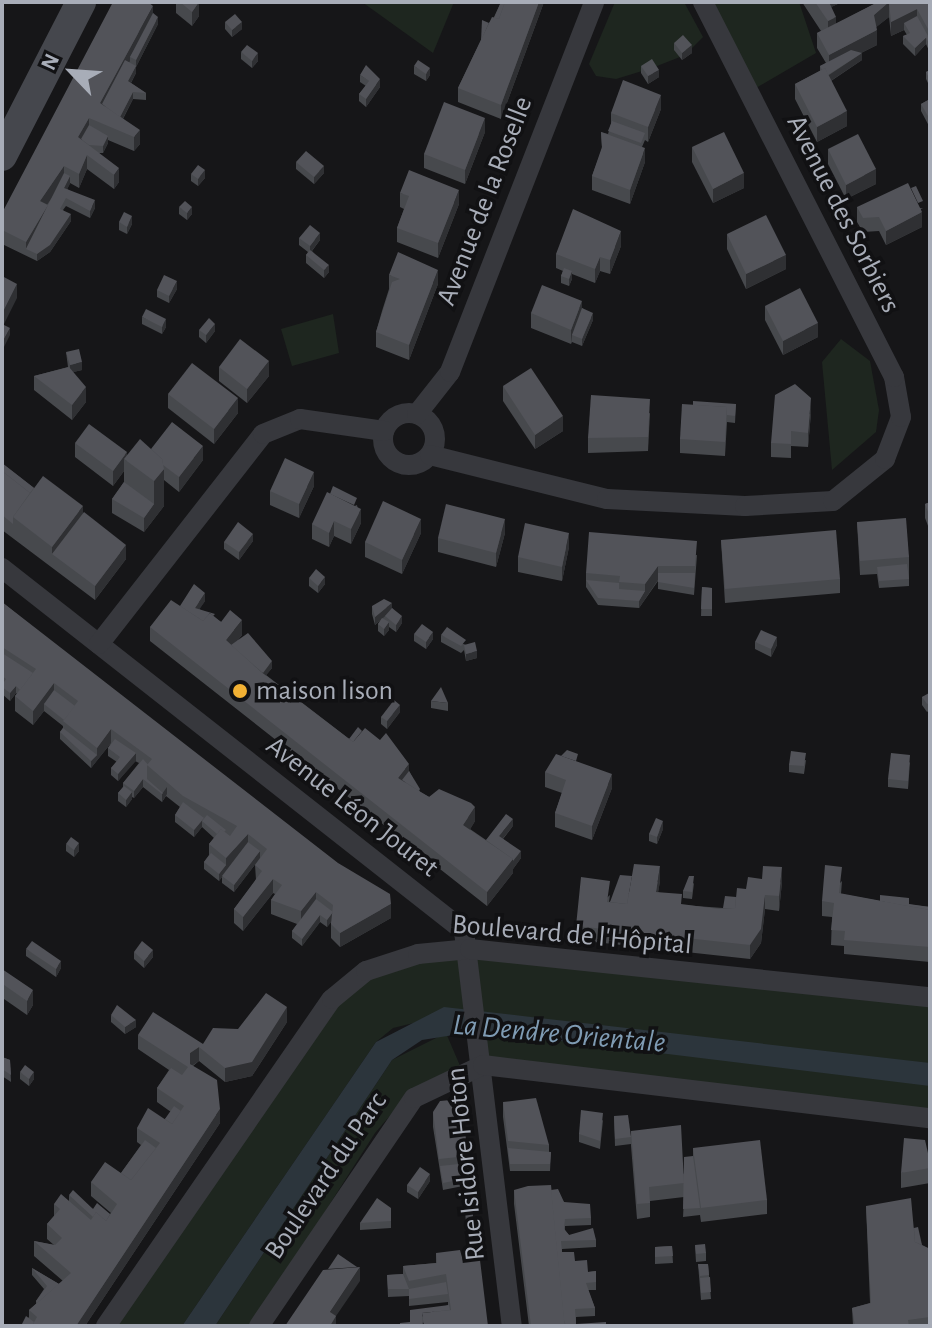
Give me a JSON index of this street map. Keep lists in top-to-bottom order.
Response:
{
  "streets": {
    "street": [
      "Avenue de la Roselle",
      "Avenue des Sorbiers",
      "Avenue Léon Jouret",
      "Boulevard de l'Hôpital",
      "Rue Isidore Hoton",
      "Boulevard du Parc"
    ]
  },
  "crossings": [
    ["Avenue de la Roselle", "Avenue des Sorbiers"],
    ["Avenue Léon Jouret", "Boulevard de l'Hôpital"],
    ["Avenue Léon Jouret", "Rue Isidore Hoton"],
    ["Boulevard de l'Hôpital", "Rue Isidore Hoton"],
    ["Rue Isidore Hoton", "Boulevard du Parc"]
  ],
  "water": ["La Dendre Orientale"],
  "places": ["maison lison"],
  "north": "top left"
}
